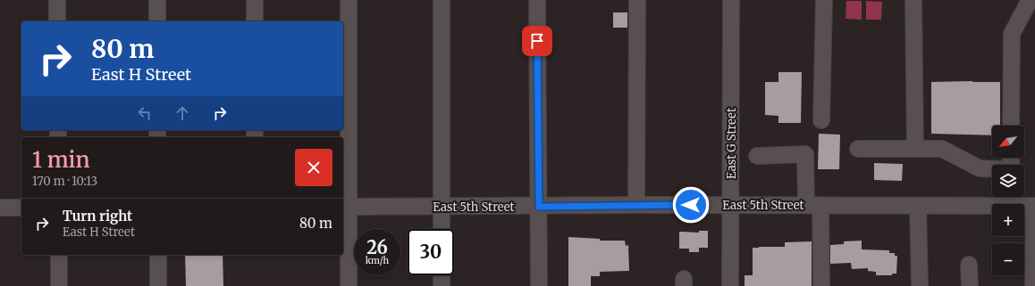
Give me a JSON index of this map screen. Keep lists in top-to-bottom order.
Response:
{
  "streets": {
    "street": ["East G Street", "East 5th Street"]
  },
  "crossings": [
    ["East G Street", "East 5th Street"]
  ],
  "north": "bottom left",
  "page": {
    "turn": ["80 m", "East H Street"],
    "map_buttons": ["+", "−"],
    "heading": ["1 min", "170 m · 10:13"],
    "list": [
      {
        "name": "Turn right",
        "note": "East H Street",
        "value": "80 m"
      }
    ],
    "speed": "26 km/h",
    "limit": "30"
  }
}
